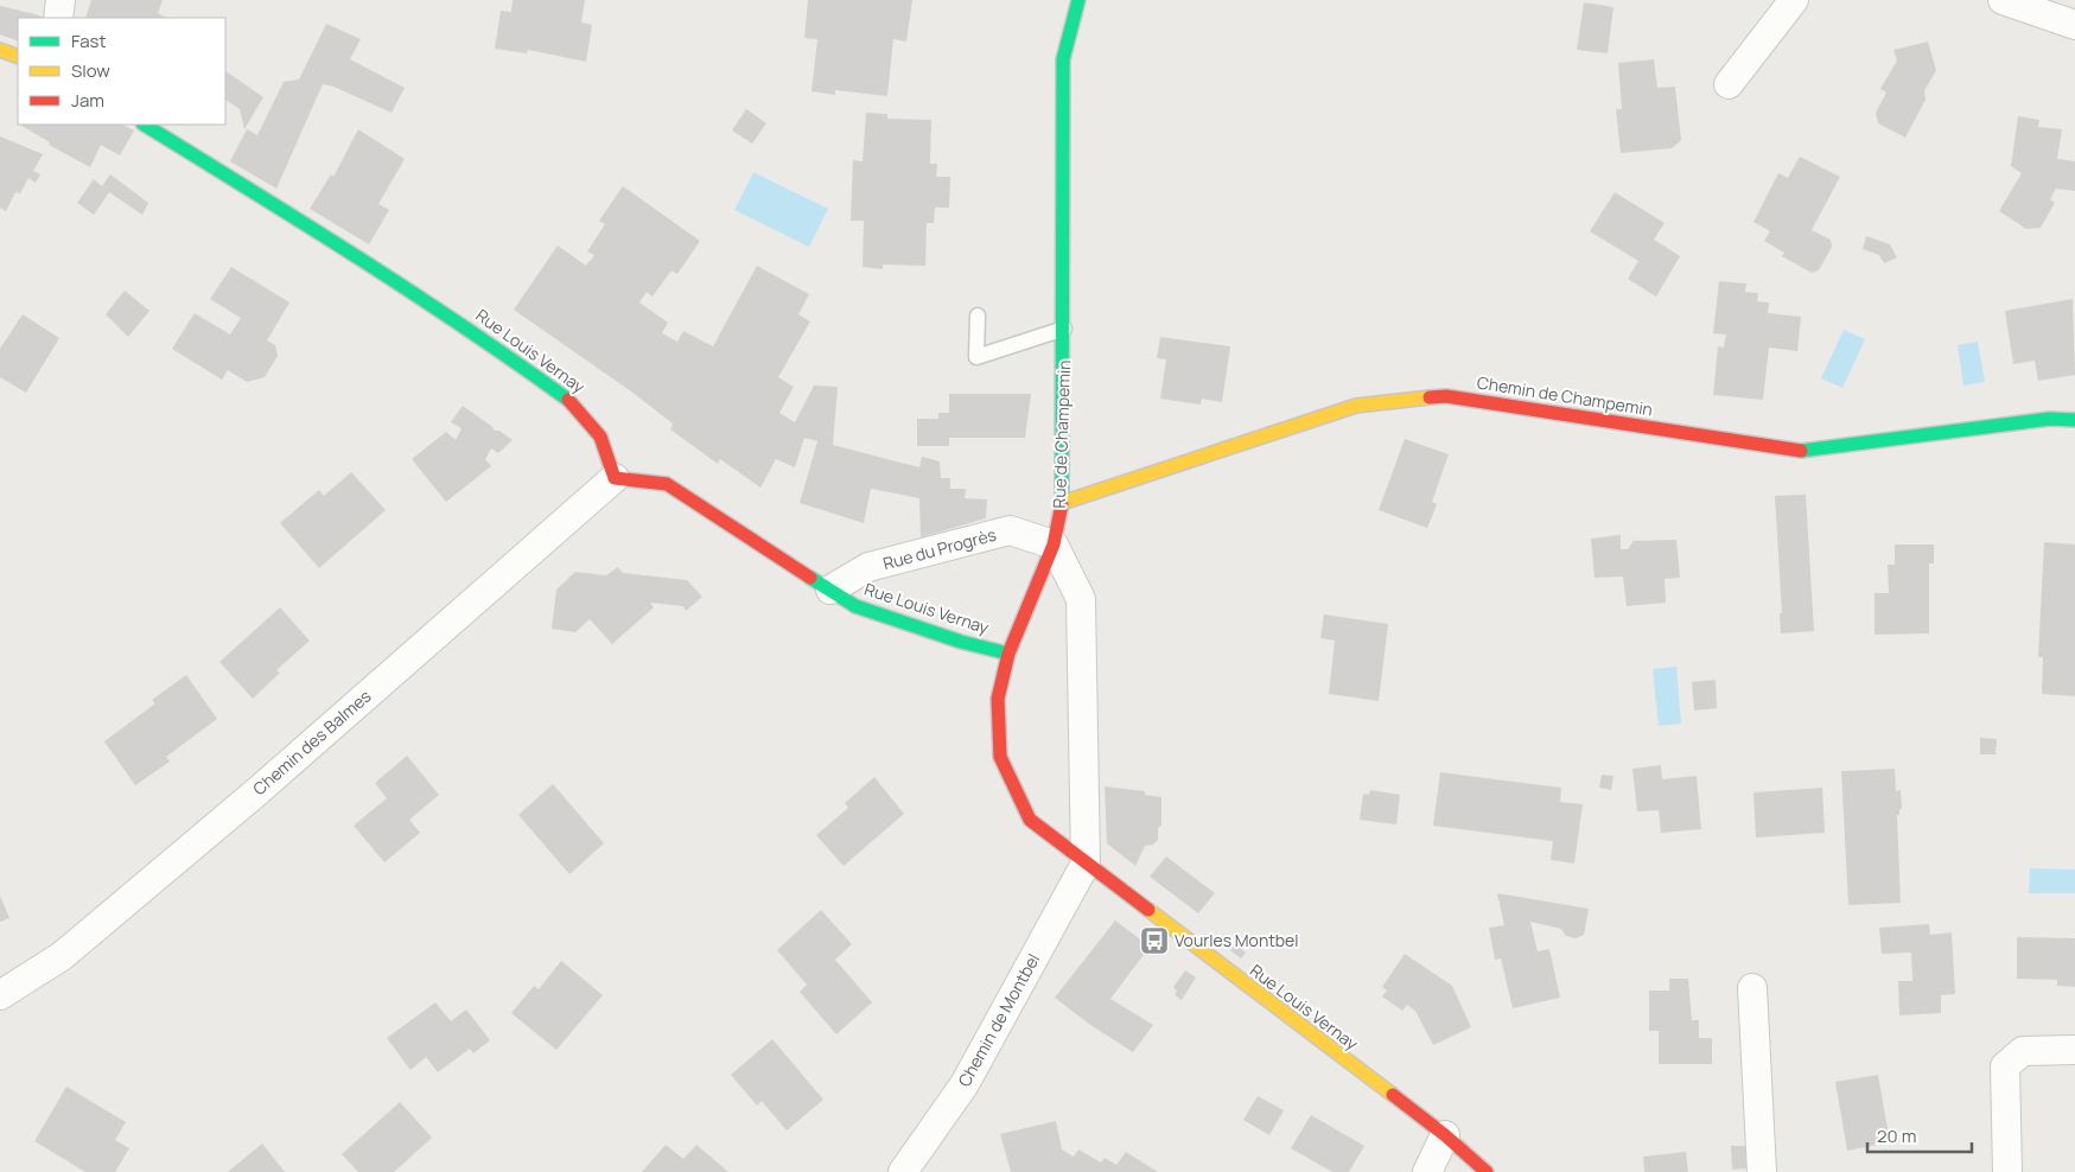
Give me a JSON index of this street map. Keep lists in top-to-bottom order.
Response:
{
  "streets": {
    "street": [
      "Rue Louis Vernay",
      "Chemin de Champemin",
      "Rue de Champemin",
      "Rue du Progrès",
      "Chemin des Balmes",
      "Chemin de Montbel"
    ]
  },
  "crossings": [
    ["Rue Louis Vernay", "Rue de Champemin"],
    ["Rue Louis Vernay", "Rue du Progrès"],
    ["Rue Louis Vernay", "Chemin des Balmes"],
    ["Rue Louis Vernay", "Chemin de Montbel"],
    ["Chemin de Champemin", "Rue de Champemin"],
    ["Rue de Champemin", "Rue du Progrès"]
  ],
  "places": {
    "bus stop": ["Vourles Montbel"]
  },
  "legend": ["Fast", "Slow", "Jam"],
  "scale_bar": "20 m"
}
